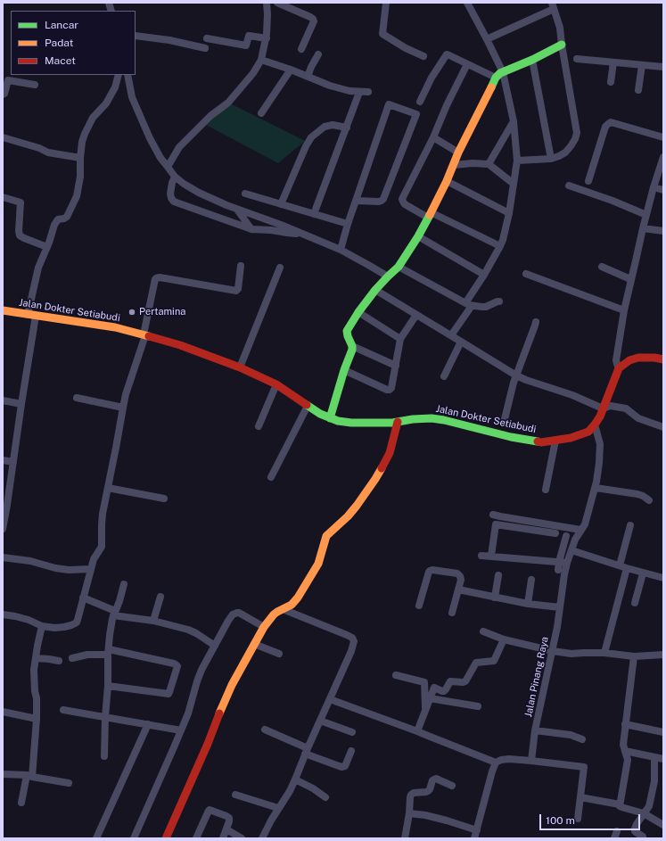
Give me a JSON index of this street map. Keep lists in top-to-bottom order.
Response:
{
  "streets": {
    "street": ["Jalan Dokter Setiabudi", "Jalan Pinang Raya"]
  },
  "crossings": [
    ["Jalan Dokter Setiabudi", "Jalan Pinang Raya"]
  ],
  "places": ["Pertamina"],
  "legend": ["Lancar", "Padat", "Macet"],
  "scale_bar": "100 m"
}
